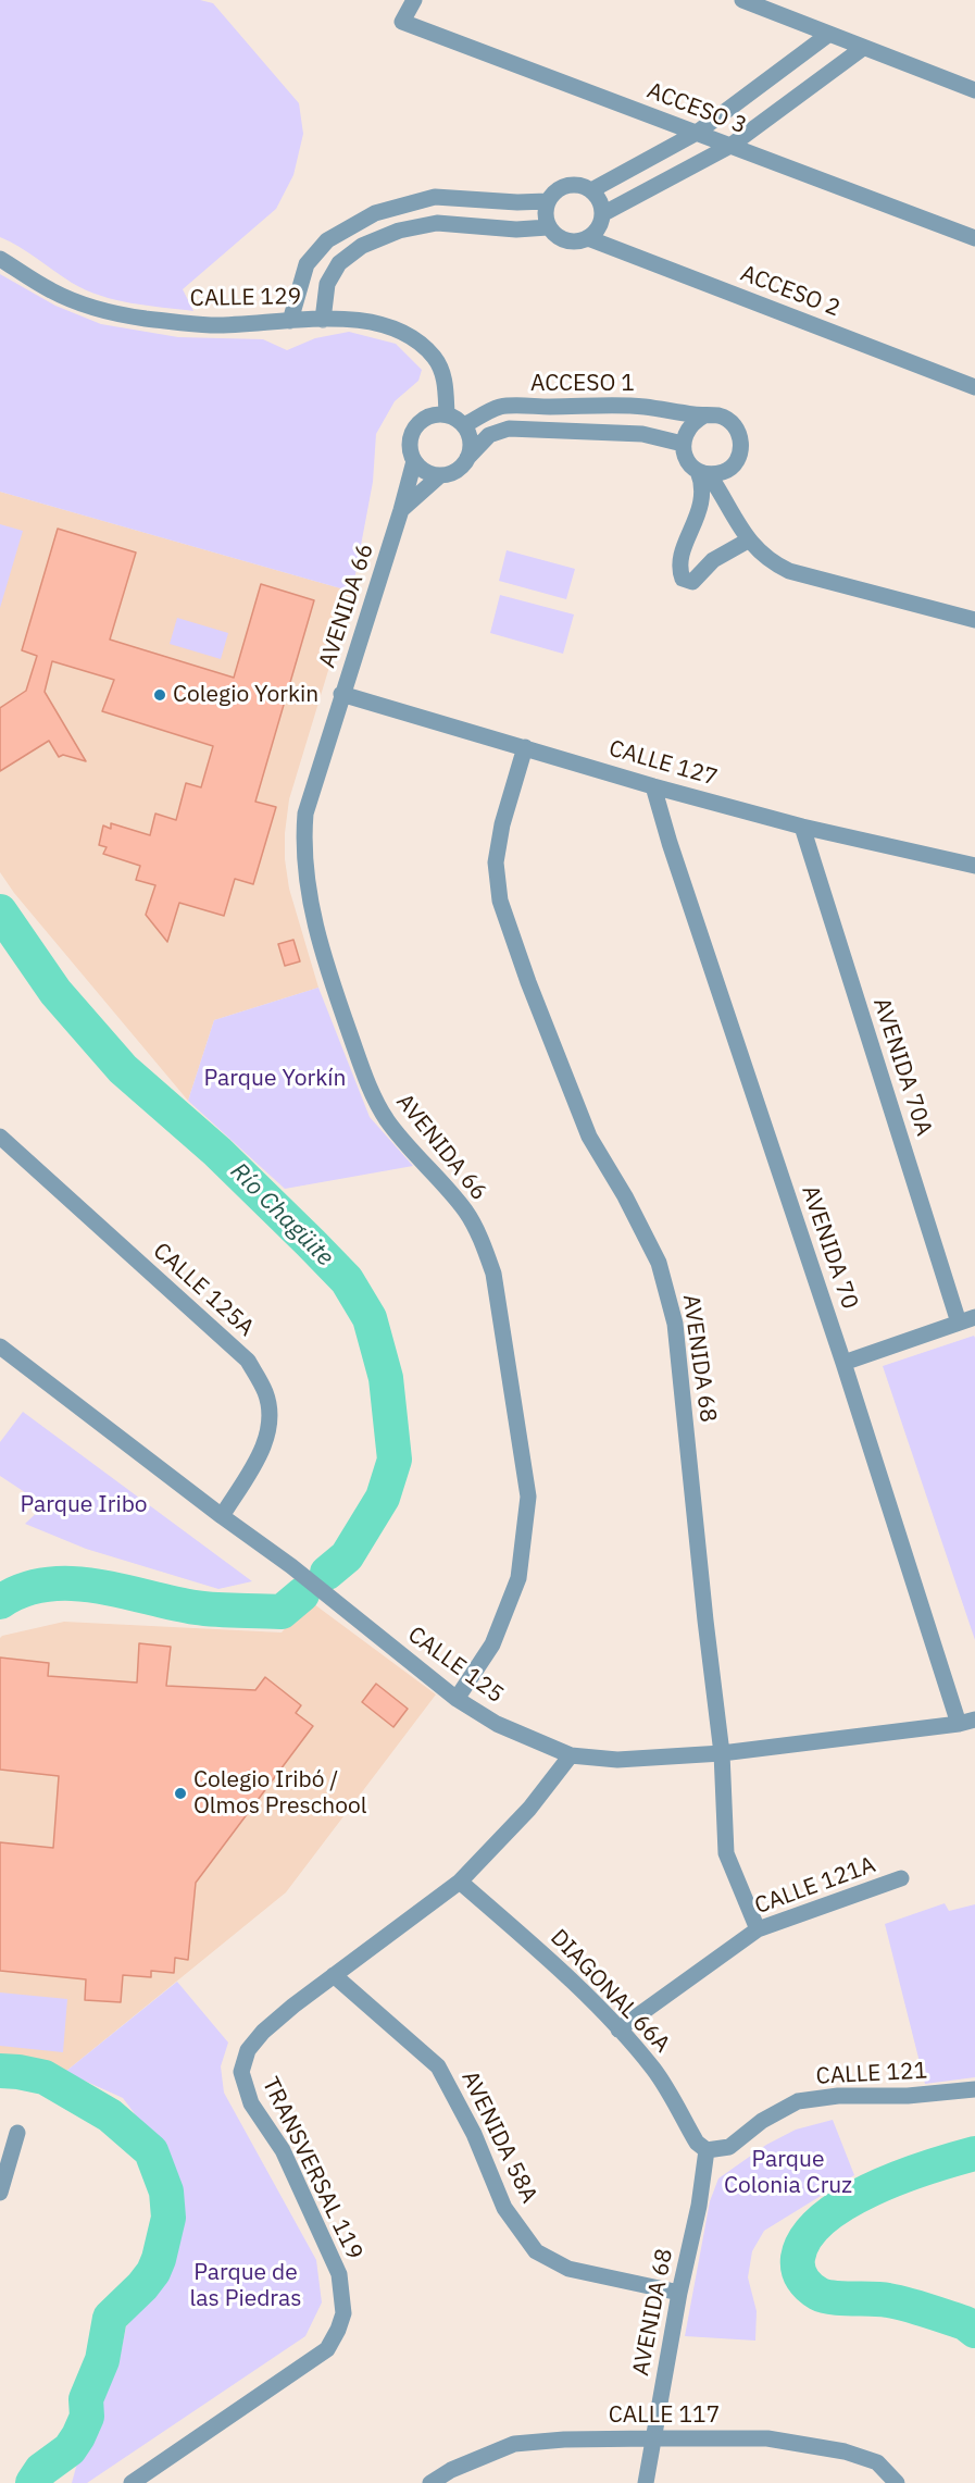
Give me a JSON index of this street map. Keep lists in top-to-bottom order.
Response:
{
  "streets": {
    "street": [
      "ACCESO 3",
      "ACCESO 2",
      "CALLE 129",
      "ACCESO 1",
      "AVENIDA 66",
      "CALLE 127",
      "AVENIDA 70A",
      "AVENIDA 70",
      "CALLE 125A",
      "AVENIDA 68",
      "CALLE 125",
      "CALLE 121A",
      "DIAGONAL 66A",
      "CALLE 121",
      "AVENIDA 58A",
      "TRANSVERSAL 119",
      "CALLE 117"
    ]
  },
  "crossings": [
    ["CALLE 129", "ACCESO 1"],
    ["CALLE 129", "AVENIDA 66"],
    ["ACCESO 1", "AVENIDA 66"],
    ["AVENIDA 66", "CALLE 127"],
    ["AVENIDA 66", "CALLE 125"],
    ["CALLE 127", "AVENIDA 70A"],
    ["CALLE 127", "AVENIDA 70"],
    ["CALLE 127", "AVENIDA 68"],
    ["AVENIDA 70", "CALLE 125"],
    ["CALLE 125A", "CALLE 125"],
    ["AVENIDA 68", "CALLE 125"],
    ["AVENIDA 68", "CALLE 121A"],
    ["AVENIDA 68", "DIAGONAL 66A"],
    ["AVENIDA 68", "CALLE 121"],
    ["AVENIDA 68", "AVENIDA 58A"],
    ["AVENIDA 68", "CALLE 117"],
    ["CALLE 125", "TRANSVERSAL 119"],
    ["CALLE 121A", "DIAGONAL 66A"],
    ["DIAGONAL 66A", "CALLE 121"],
    ["DIAGONAL 66A", "TRANSVERSAL 119"],
    ["AVENIDA 58A", "TRANSVERSAL 119"]
  ],
  "water": ["Río Chagüite"],
  "parks": [
    "Parque Yorkín",
    "Parque Iribo",
    "Parque Colonia Cruz",
    "Parque de las Piedras"
  ],
  "places": ["Colegio Yorkin", "Colegio Iribó / Olmos Preschool"]
}
